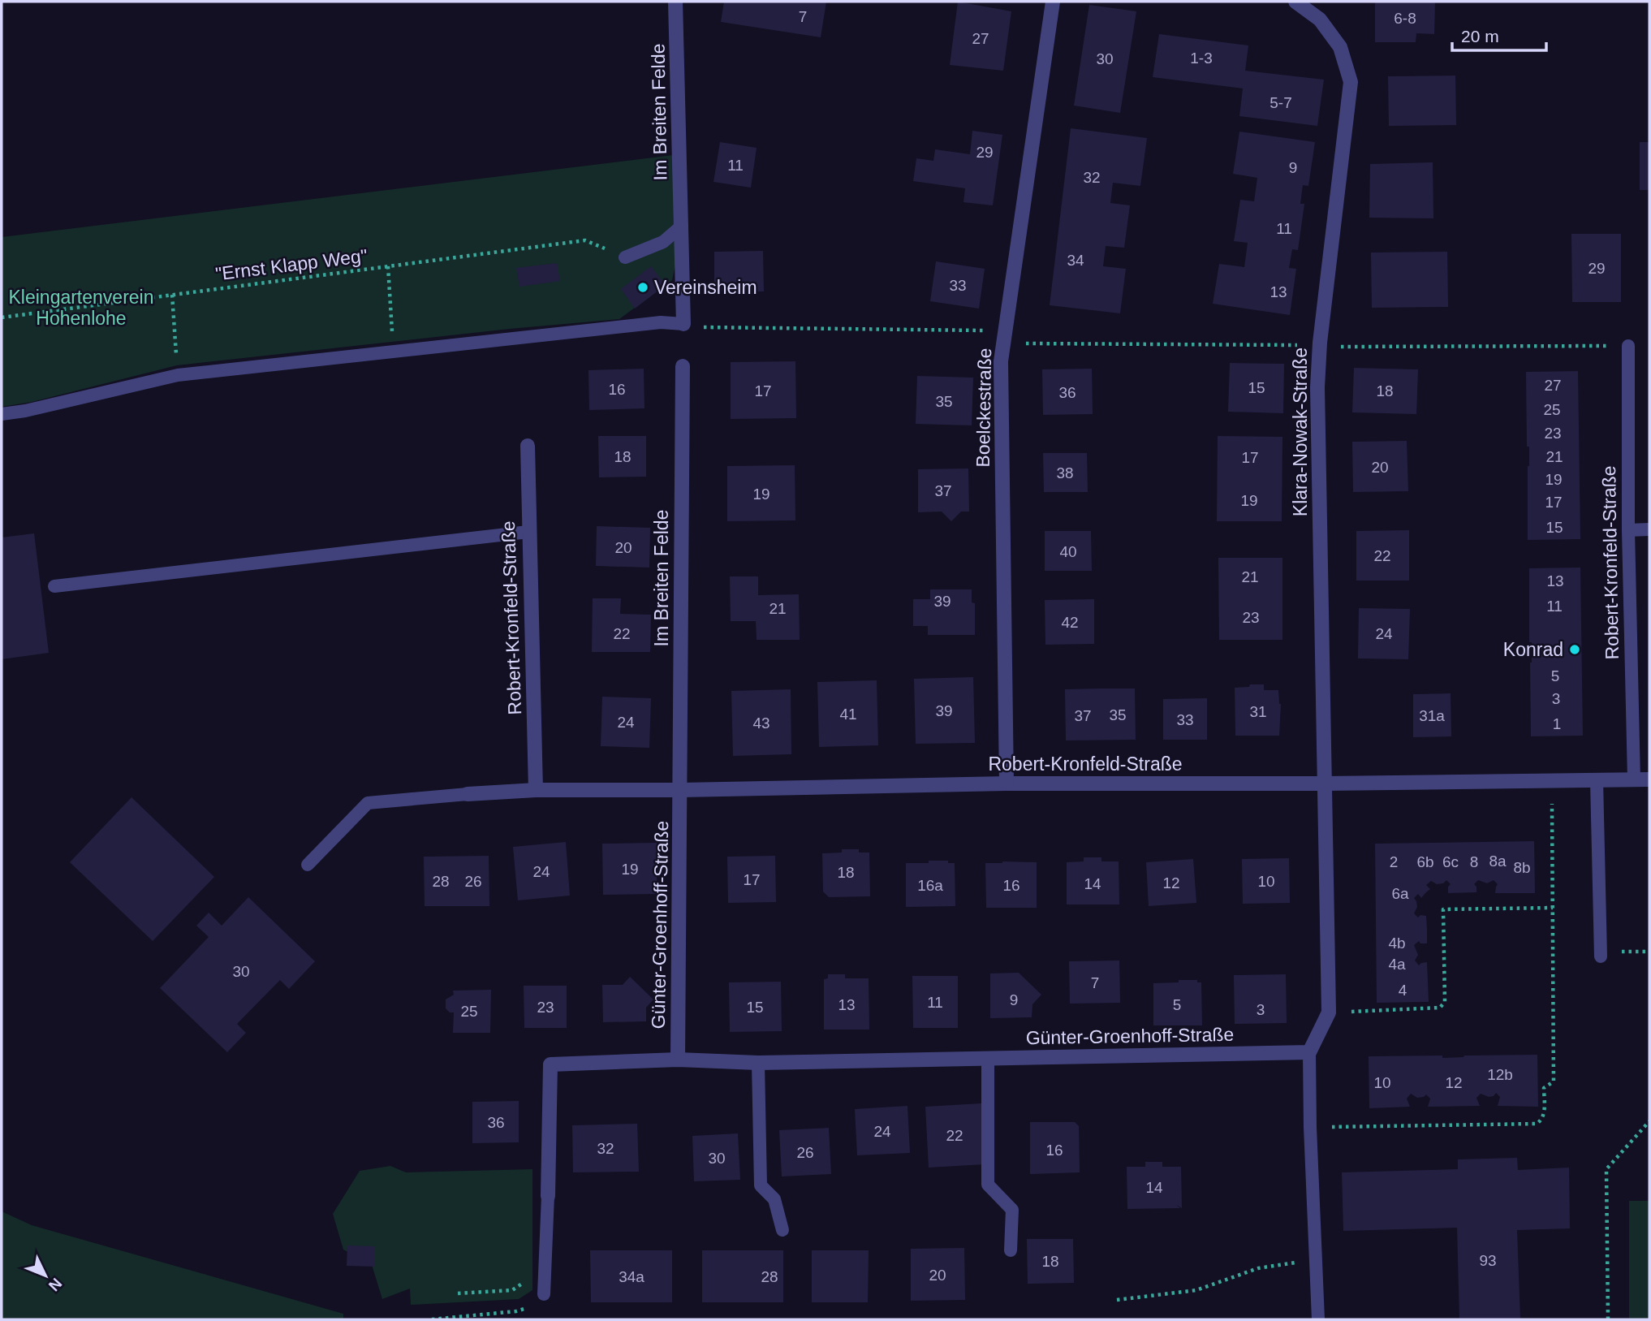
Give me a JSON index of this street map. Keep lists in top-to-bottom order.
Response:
{
  "streets": {
    "street": [
      "Im Breiten Felde",
      "Boelckestraße",
      "Klara-Nowak-Straße",
      "Robert-Kronfeld-Straße",
      "Günter-Groenhoff-Straße"
    ],
    "path": ["\"Ernst Klapp Weg\""]
  },
  "crossings": [
    ["Im Breiten Felde", "Robert-Kronfeld-Straße"],
    ["Im Breiten Felde", "Günter-Groenhoff-Straße"],
    ["Boelckestraße", "Robert-Kronfeld-Straße"],
    ["Klara-Nowak-Straße", "Robert-Kronfeld-Straße"],
    ["Robert-Kronfeld-Straße", "Günter-Groenhoff-Straße"]
  ],
  "parks": ["Kleingartenverein Hohenlohe"],
  "places": ["Vereinsheim", "Konrad"],
  "house_numbers": [
    "7",
    "6-8",
    "27",
    "1-3",
    "30",
    "5-7",
    "29",
    "11",
    "9",
    "32",
    "11",
    "34",
    "29",
    "33",
    "13",
    "27",
    "15",
    "16",
    "17",
    "18",
    "36",
    "35",
    "25",
    "23",
    "18",
    "21",
    "17",
    "20",
    "38",
    "19",
    "37",
    "19",
    "19",
    "17",
    "15",
    "20",
    "40",
    "22",
    "21",
    "13",
    "39",
    "11",
    "21",
    "23",
    "42",
    "22",
    "24",
    "5",
    "3",
    "39",
    "31",
    "41",
    "35",
    "37",
    "31a",
    "33",
    "24",
    "43",
    "1",
    "8a",
    "2",
    "6b",
    "6c",
    "8",
    "8b",
    "19",
    "24",
    "18",
    "17",
    "28",
    "26",
    "10",
    "12",
    "14",
    "16a",
    "16",
    "6a",
    "4b",
    "4a",
    "30",
    "7",
    "4",
    "9",
    "11",
    "13",
    "5",
    "23",
    "15",
    "3",
    "25",
    "12b",
    "10",
    "12",
    "36",
    "24",
    "22",
    "32",
    "16",
    "26",
    "30",
    "14",
    "93",
    "18",
    "20",
    "34a",
    "28"
  ],
  "scale_bar": "20 m",
  "north": "bottom right"
}
